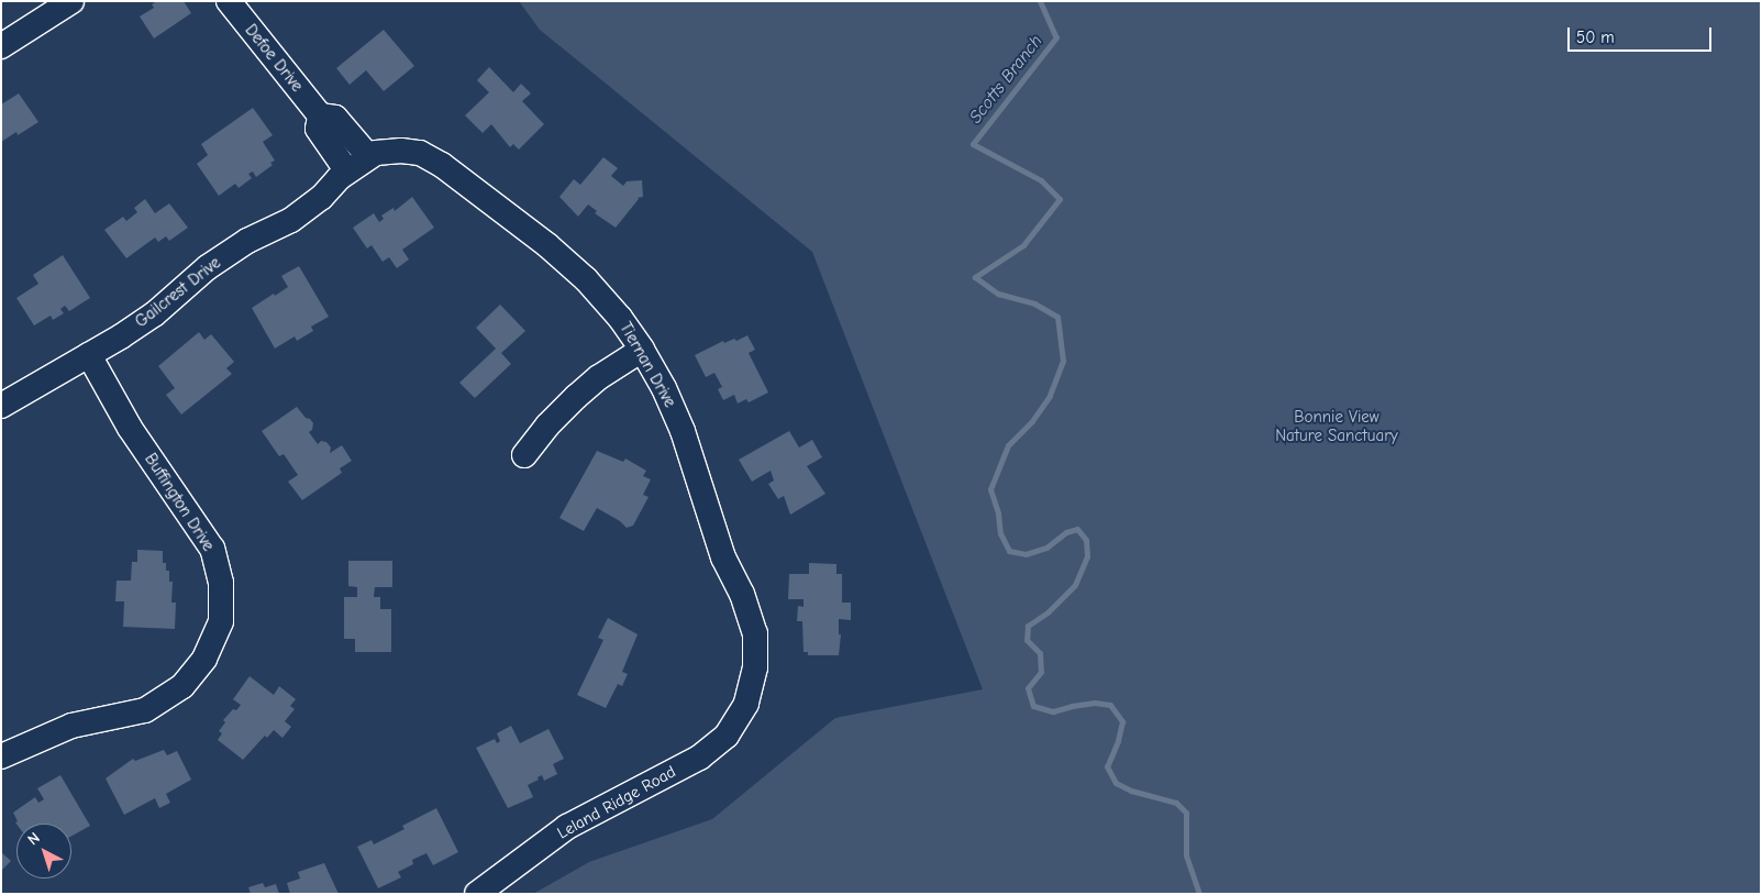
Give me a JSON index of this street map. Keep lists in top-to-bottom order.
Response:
{
  "streets": {
    "street": [
      "Defoe Drive",
      "Gailcrest Drive",
      "Tiernan Drive",
      "Buffington Drive",
      "Leland Ridge Road"
    ]
  },
  "crossings": [
    ["Defoe Drive", "Gailcrest Drive"],
    ["Defoe Drive", "Tiernan Drive"],
    ["Gailcrest Drive", "Tiernan Drive"],
    ["Gailcrest Drive", "Buffington Drive"],
    ["Tiernan Drive", "Leland Ridge Road"]
  ],
  "water": ["Scotts Branch"],
  "parks": ["Bonnie View Nature Sanctuary"],
  "scale_bar": "50 m",
  "north": "top left"
}
